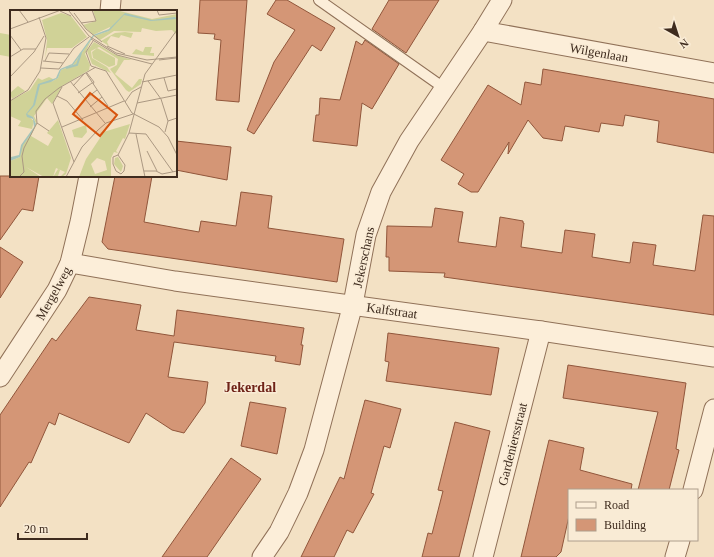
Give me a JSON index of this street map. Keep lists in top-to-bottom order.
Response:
{
  "streets": {
    "street": [
      "Wilgenlaan",
      "Jekerschans",
      "Mergelweg",
      "Kalfstraat",
      "Gardeniersstraat"
    ]
  },
  "crossings": [
    ["Wilgenlaan", "Jekerschans"],
    ["Jekerschans", "Kalfstraat"],
    ["Mergelweg", "Kalfstraat"],
    ["Kalfstraat", "Gardeniersstraat"]
  ],
  "districts": ["Jekerdal"],
  "legend": ["Road", "Building"],
  "scale_bar": "20 m",
  "north": "bottom right"
}
